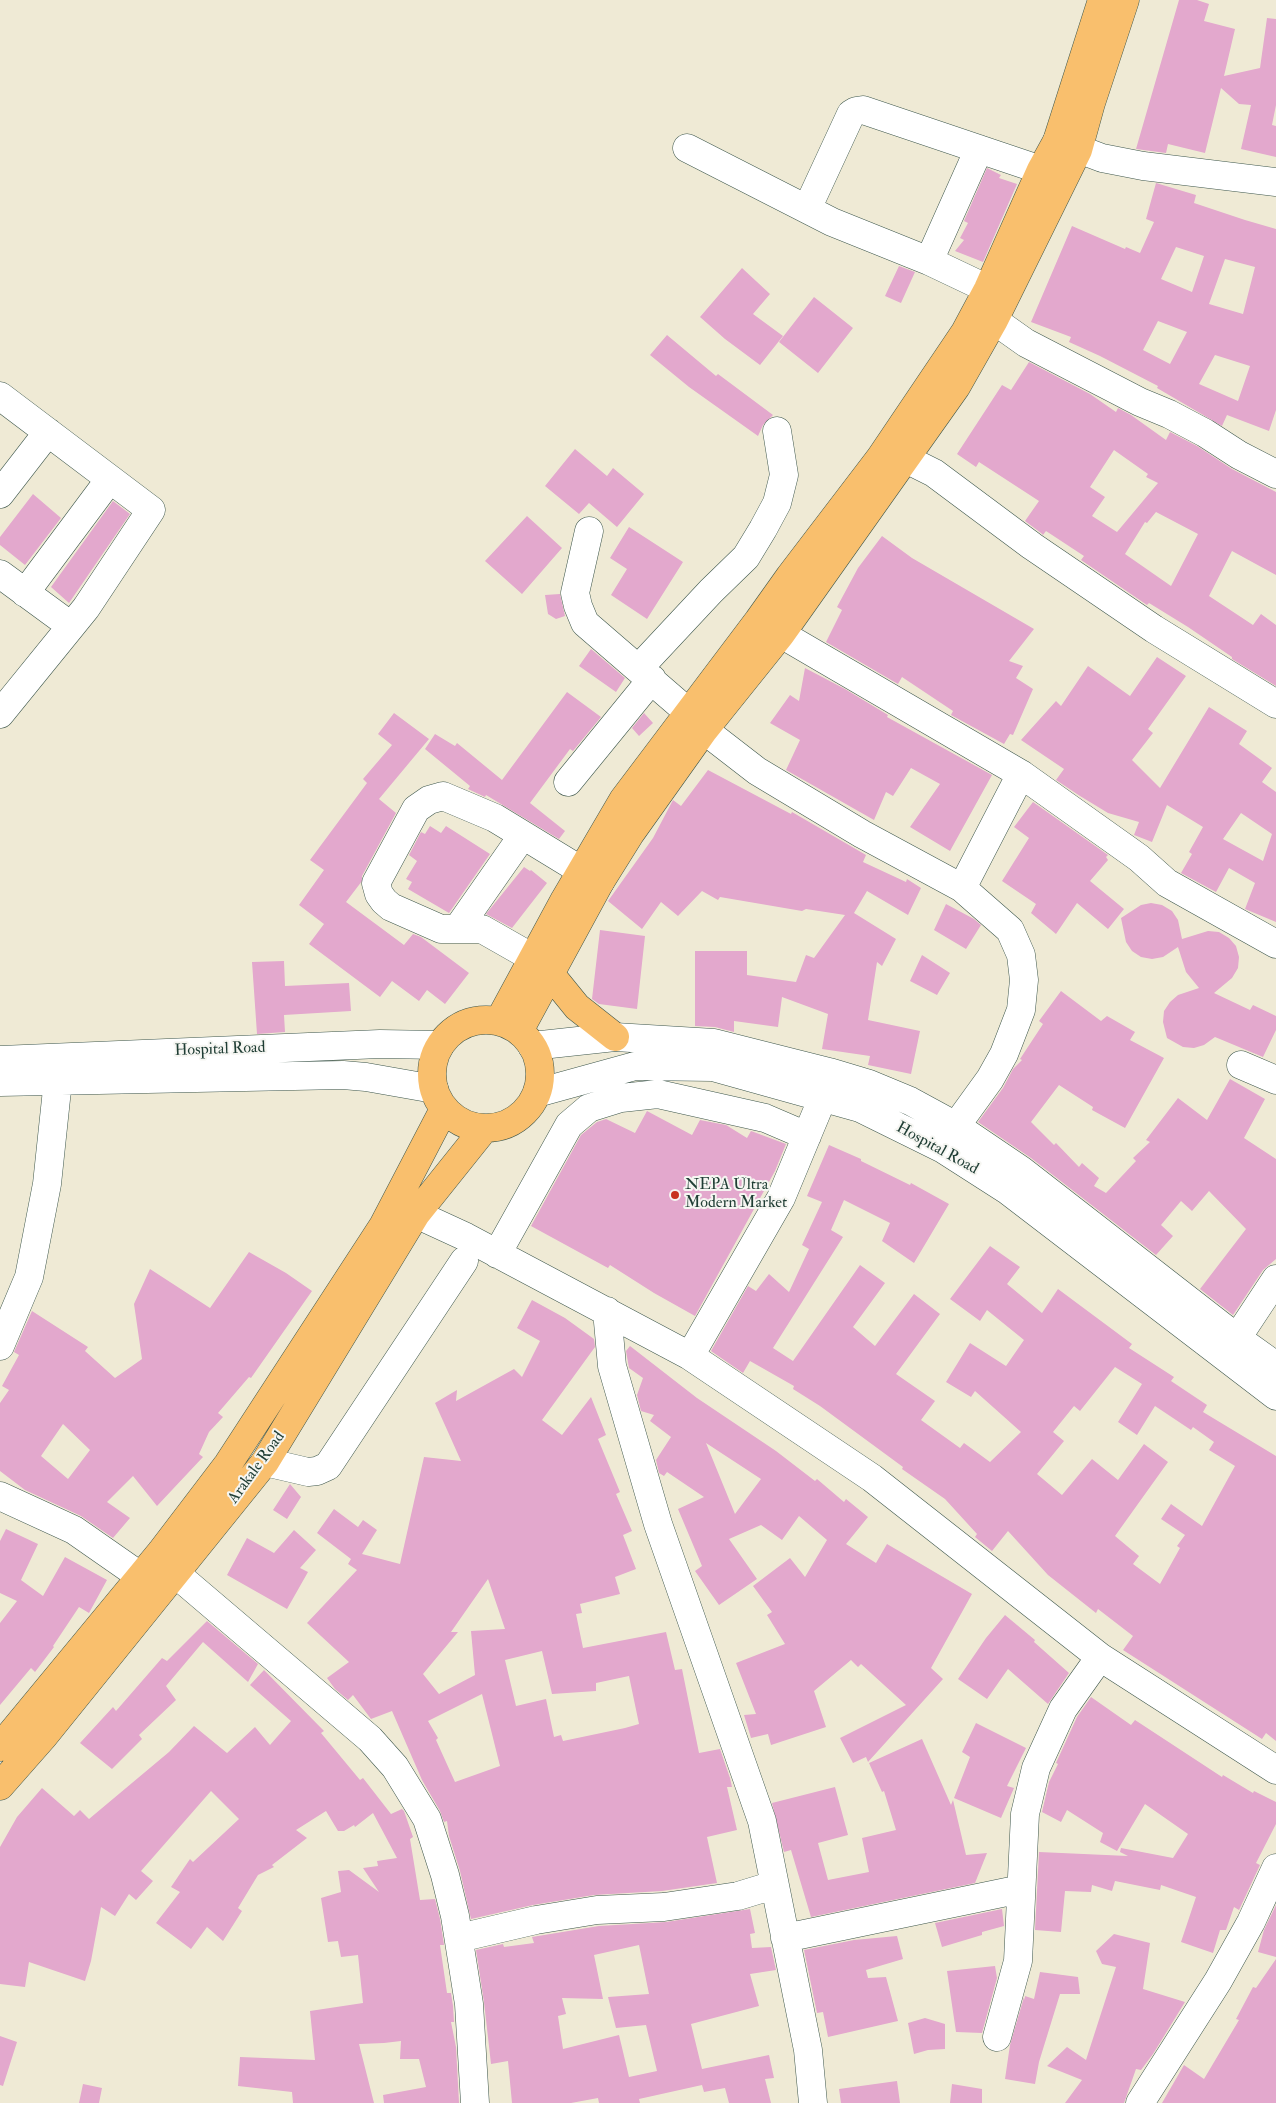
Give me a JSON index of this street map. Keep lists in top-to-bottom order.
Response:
{
  "streets": {
    "main road": ["Arakale Road"],
    "street": ["Hospital Road"]
  },
  "crossings": [
    ["Hospital Road", "Arakale Road"]
  ],
  "places": ["NEPA Ultra Modern Market"]
}
